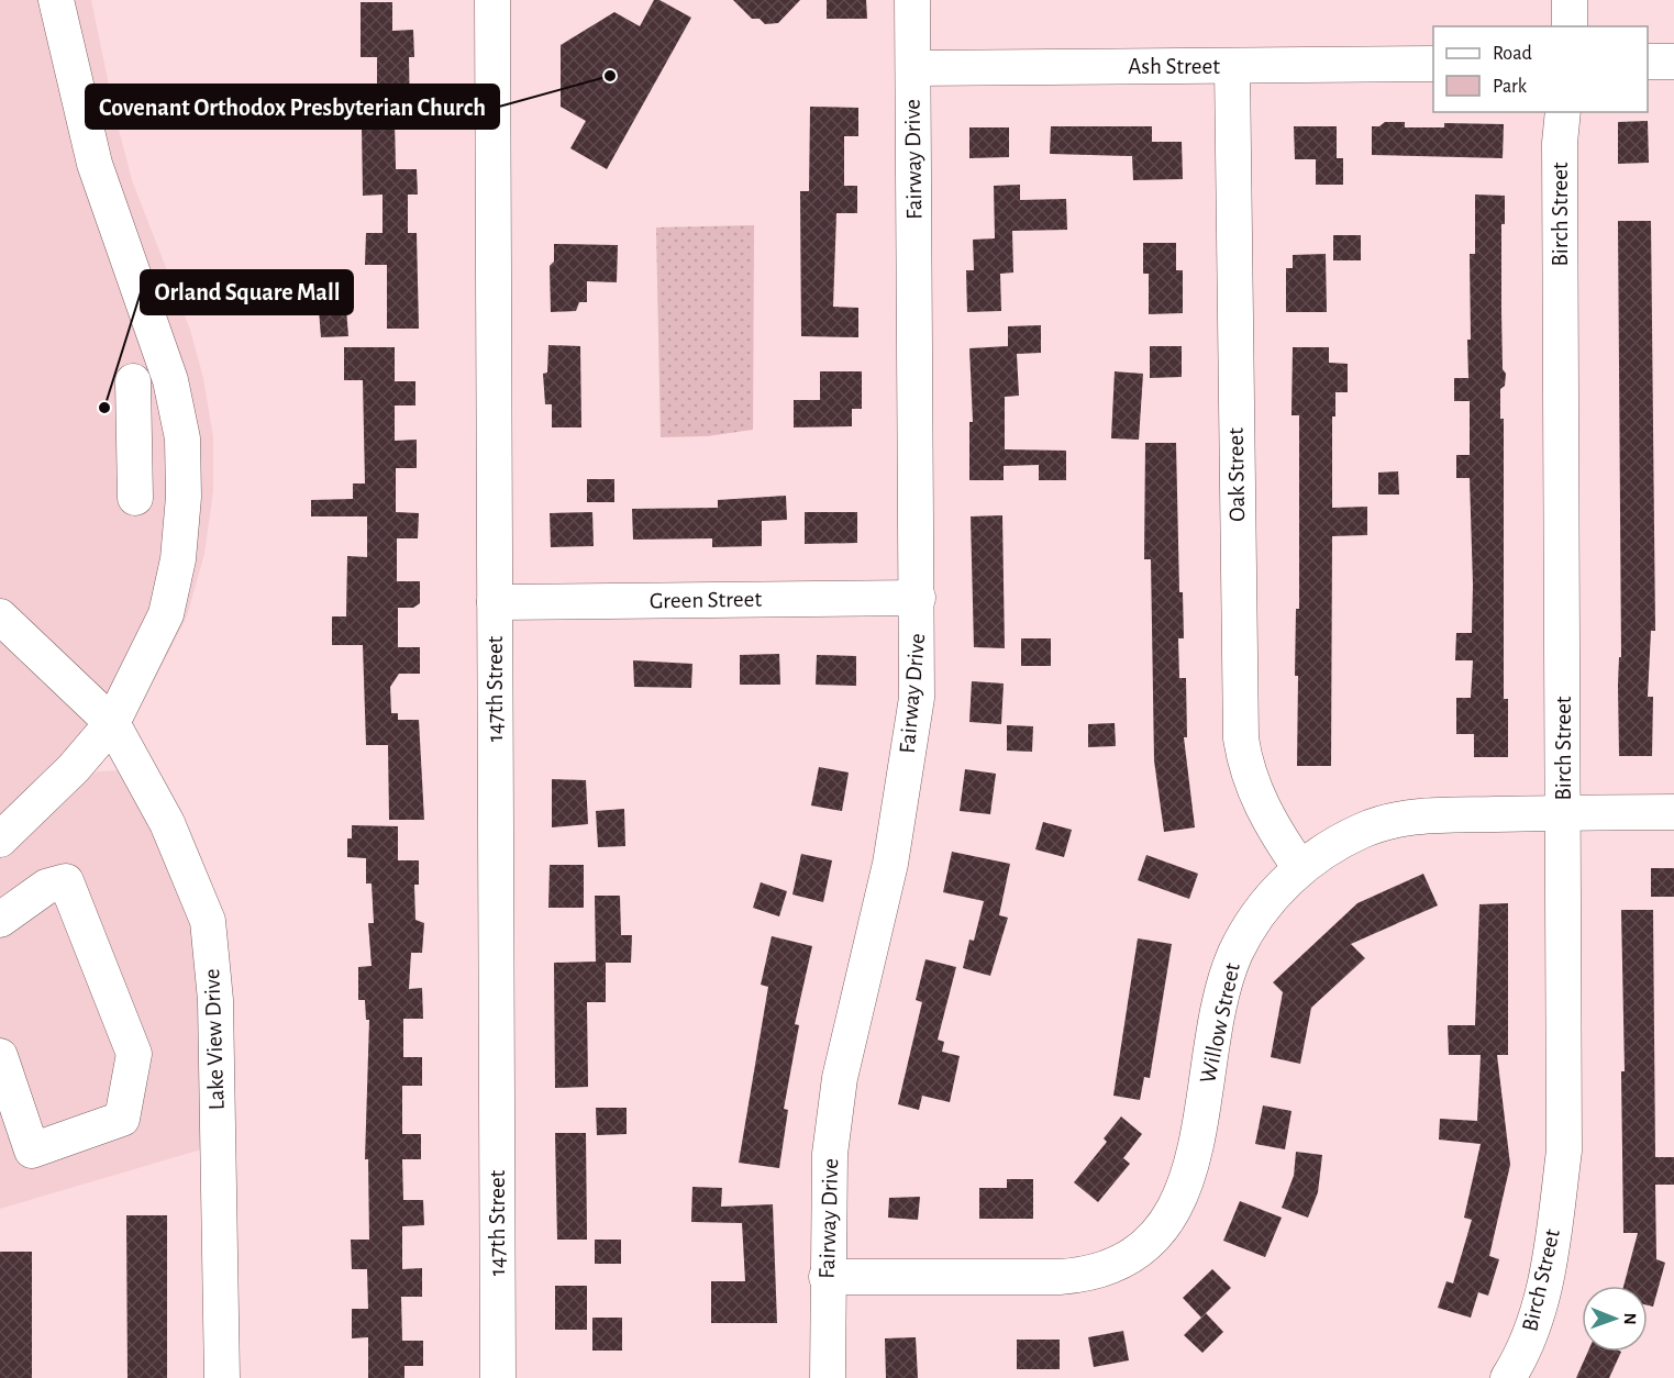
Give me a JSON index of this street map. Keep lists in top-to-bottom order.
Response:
{
  "streets": {
    "street": [
      "Ash Street",
      "Fairway Drive",
      "Birch Street",
      "Oak Street",
      "Green Street",
      "147th Street",
      "Willow Street",
      "Lake View Drive"
    ]
  },
  "crossings": [
    ["Ash Street", "Fairway Drive"],
    ["Ash Street", "Oak Street"],
    ["Fairway Drive", "Green Street"],
    ["Fairway Drive", "Willow Street"],
    ["Birch Street", "Willow Street"],
    ["Oak Street", "Willow Street"],
    ["Green Street", "147th Street"]
  ],
  "places": ["Covenant Orthodox Presbyterian Church", "Orland Square Mall"],
  "legend": ["Road", "Park"],
  "north": "right"
}
